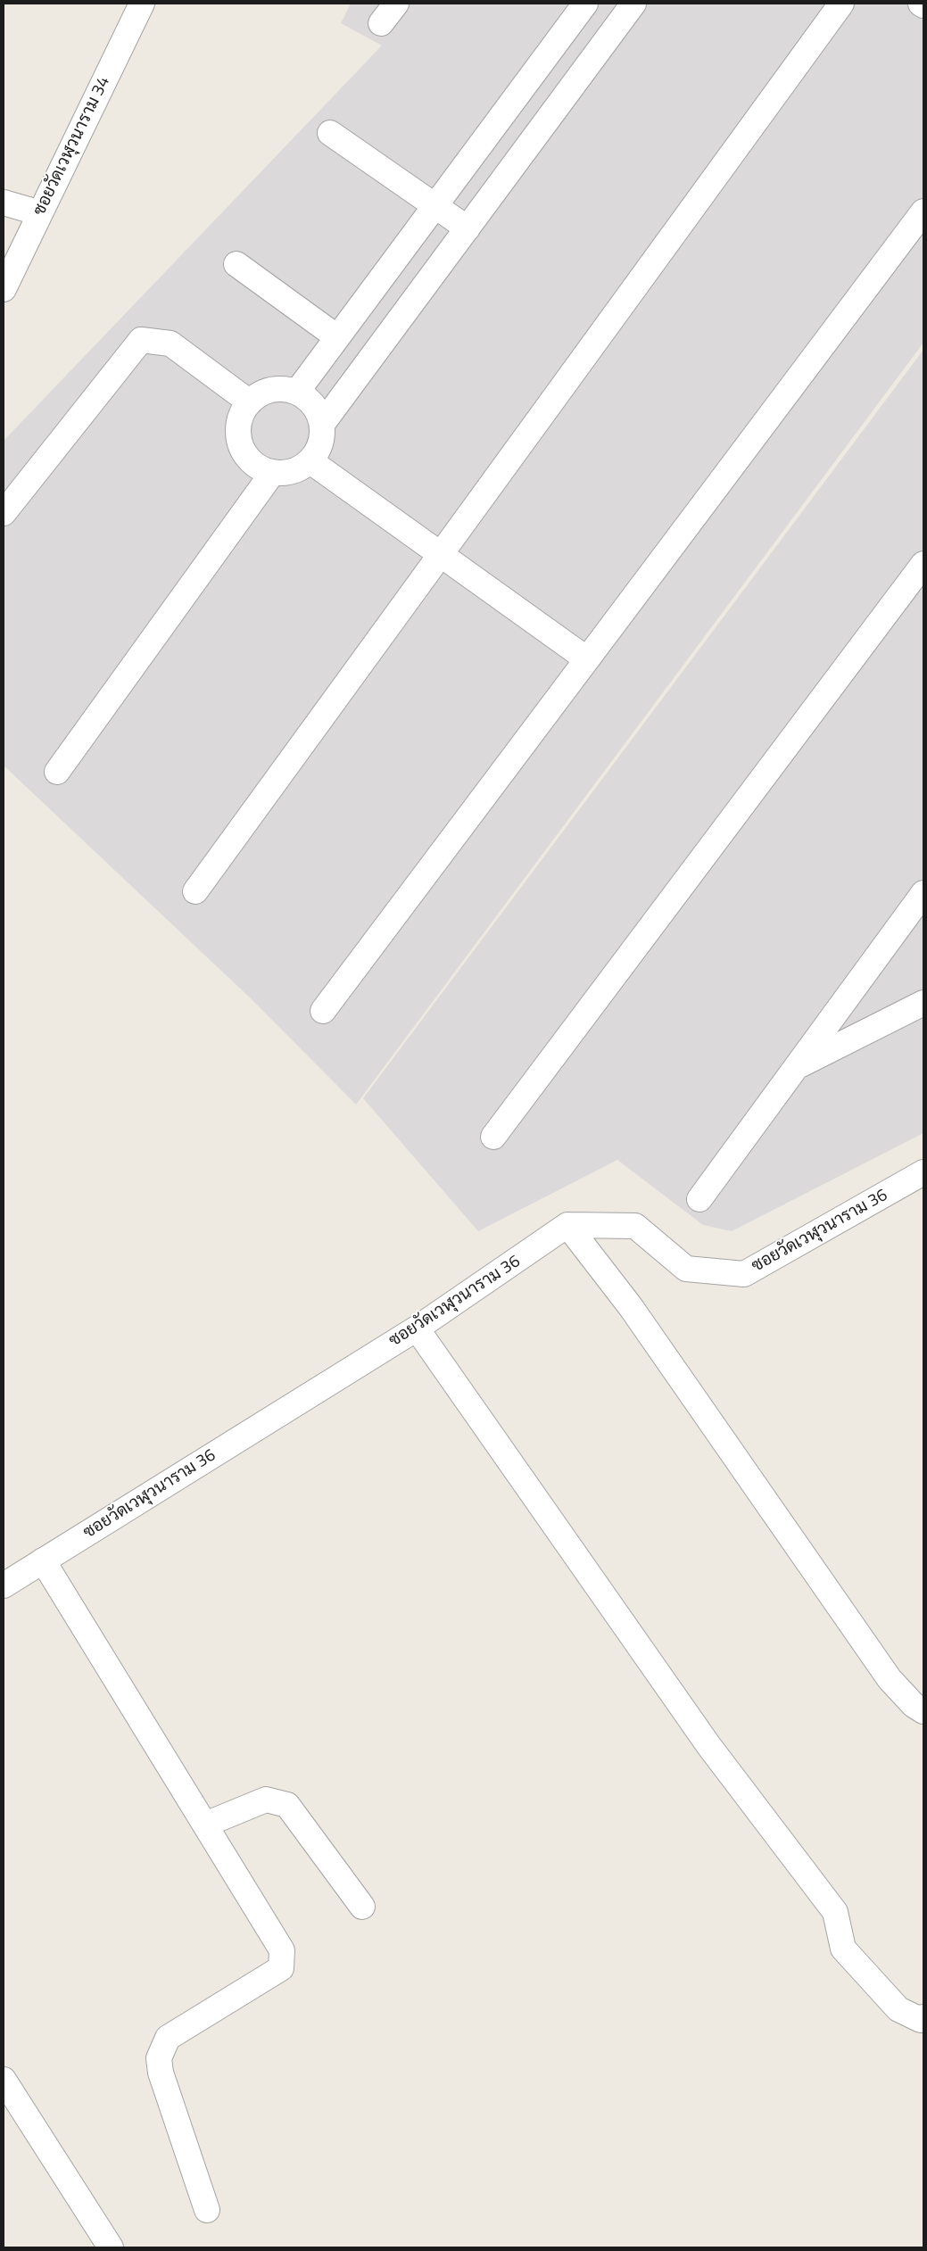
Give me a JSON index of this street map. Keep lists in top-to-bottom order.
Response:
{
  "streets": {
    "street": ["ซอยวัดเวฬุวนาราม 34", "ซอยวัดเวฬุวนาราม 36"]
  }
}
